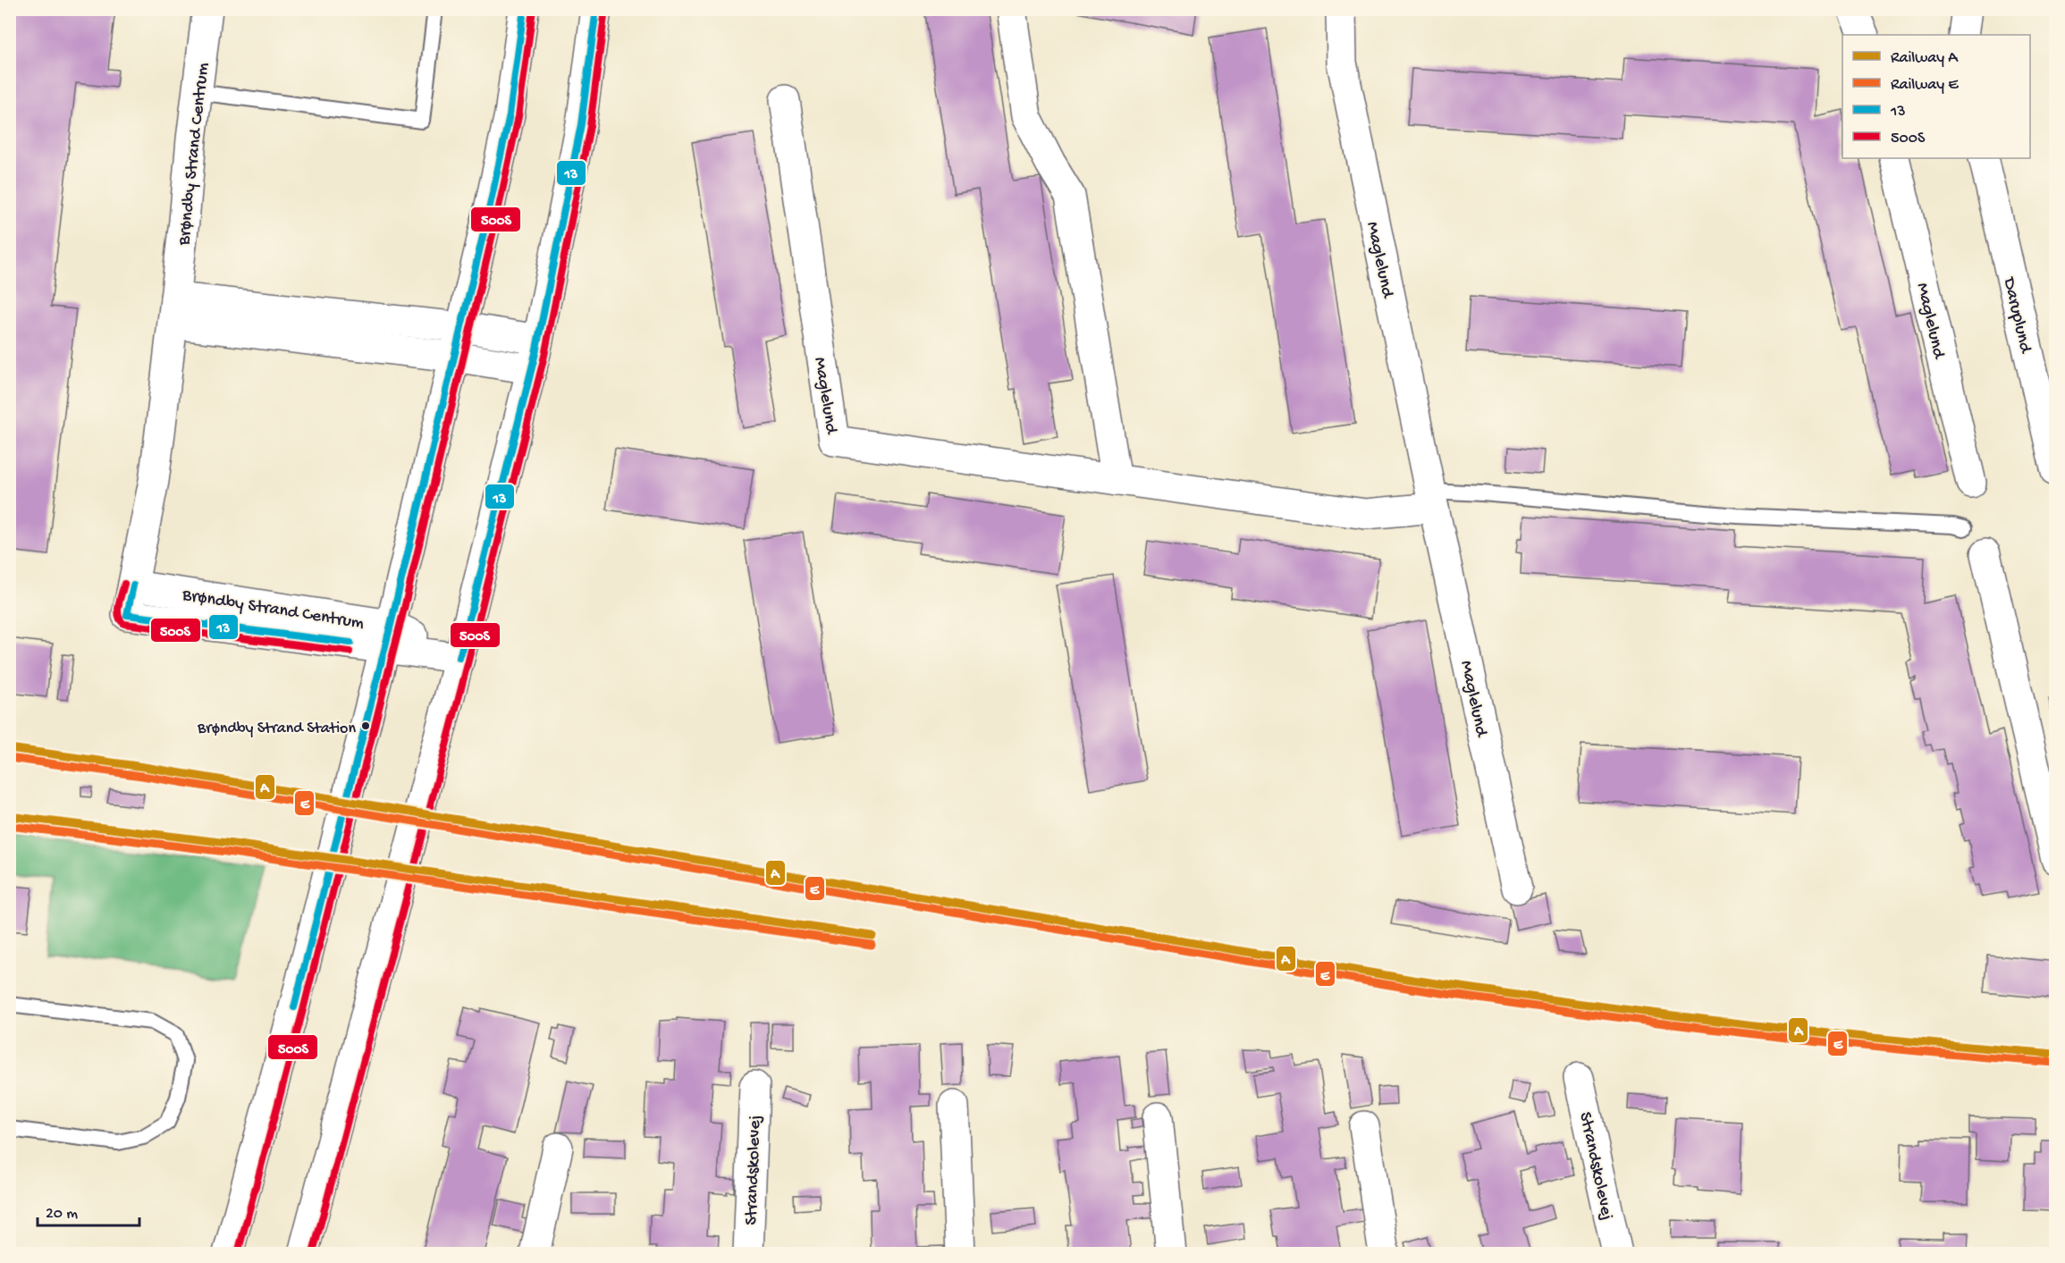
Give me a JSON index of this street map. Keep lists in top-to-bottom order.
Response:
{
  "streets": {
    "street": [
      "Brøndby Strand Centrum",
      "Maglelund",
      "Daruplund",
      "Strandskolevej"
    ]
  },
  "places": ["Brøndby Strand Station"],
  "lines": [
    "transit line 13",
    "transit line 500S",
    "rail line A",
    "rail line E"
  ],
  "legend": [
    "Railway A",
    "Railway E",
    "13",
    "500S"
  ],
  "scale_bar": "20 m"
}
